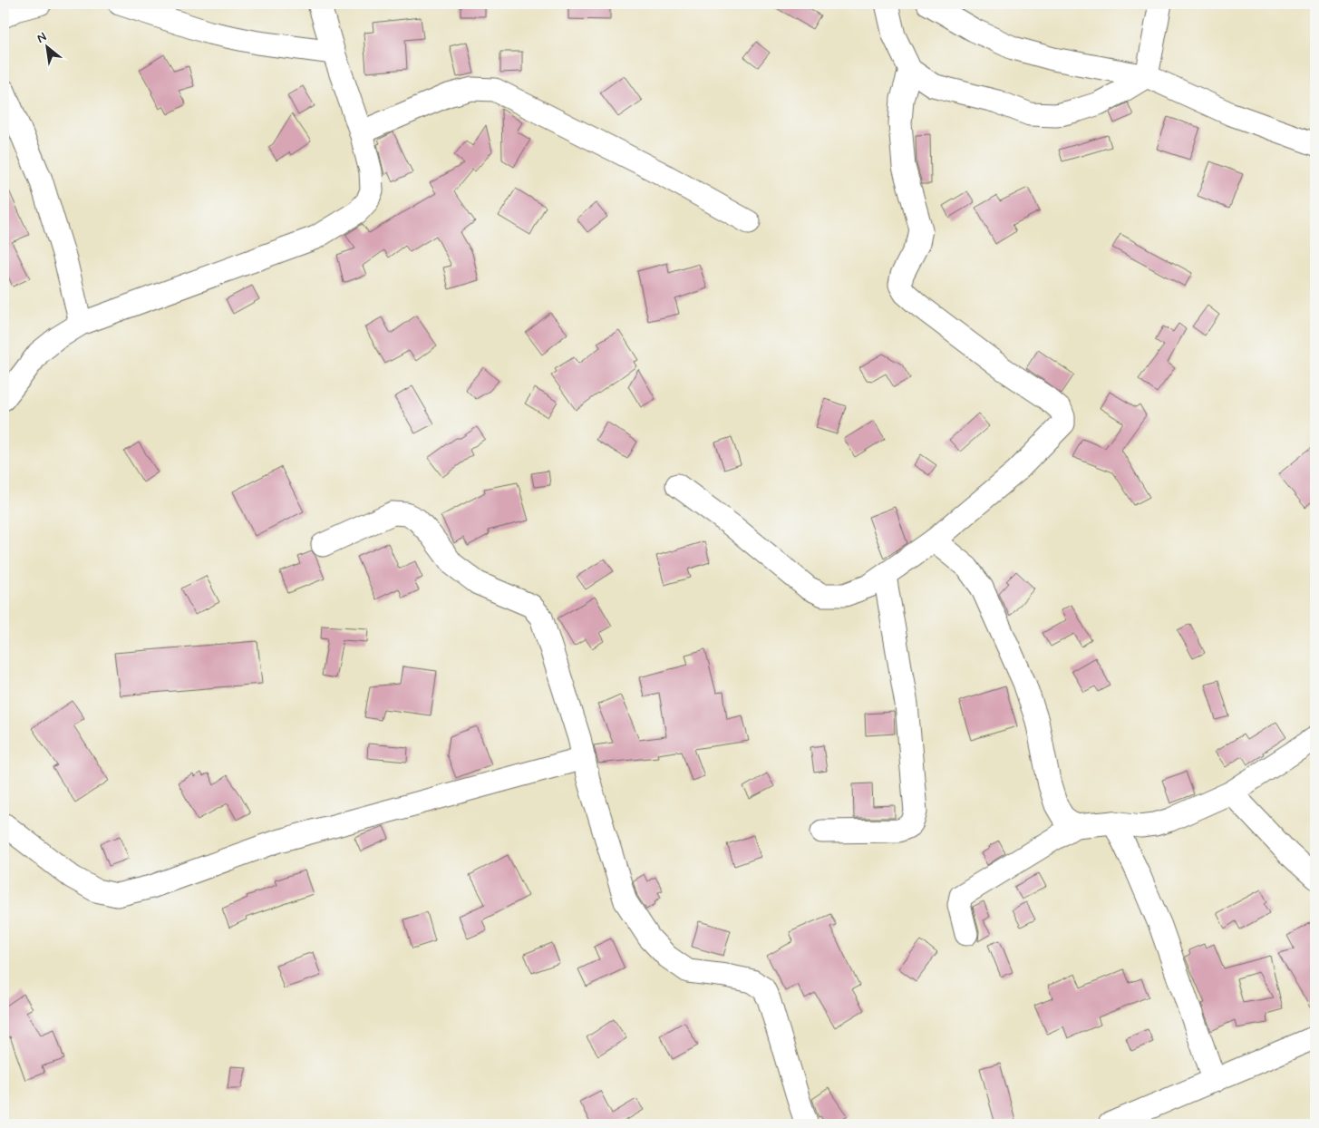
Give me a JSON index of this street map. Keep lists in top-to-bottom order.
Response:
{
  "north": "top left"
}
